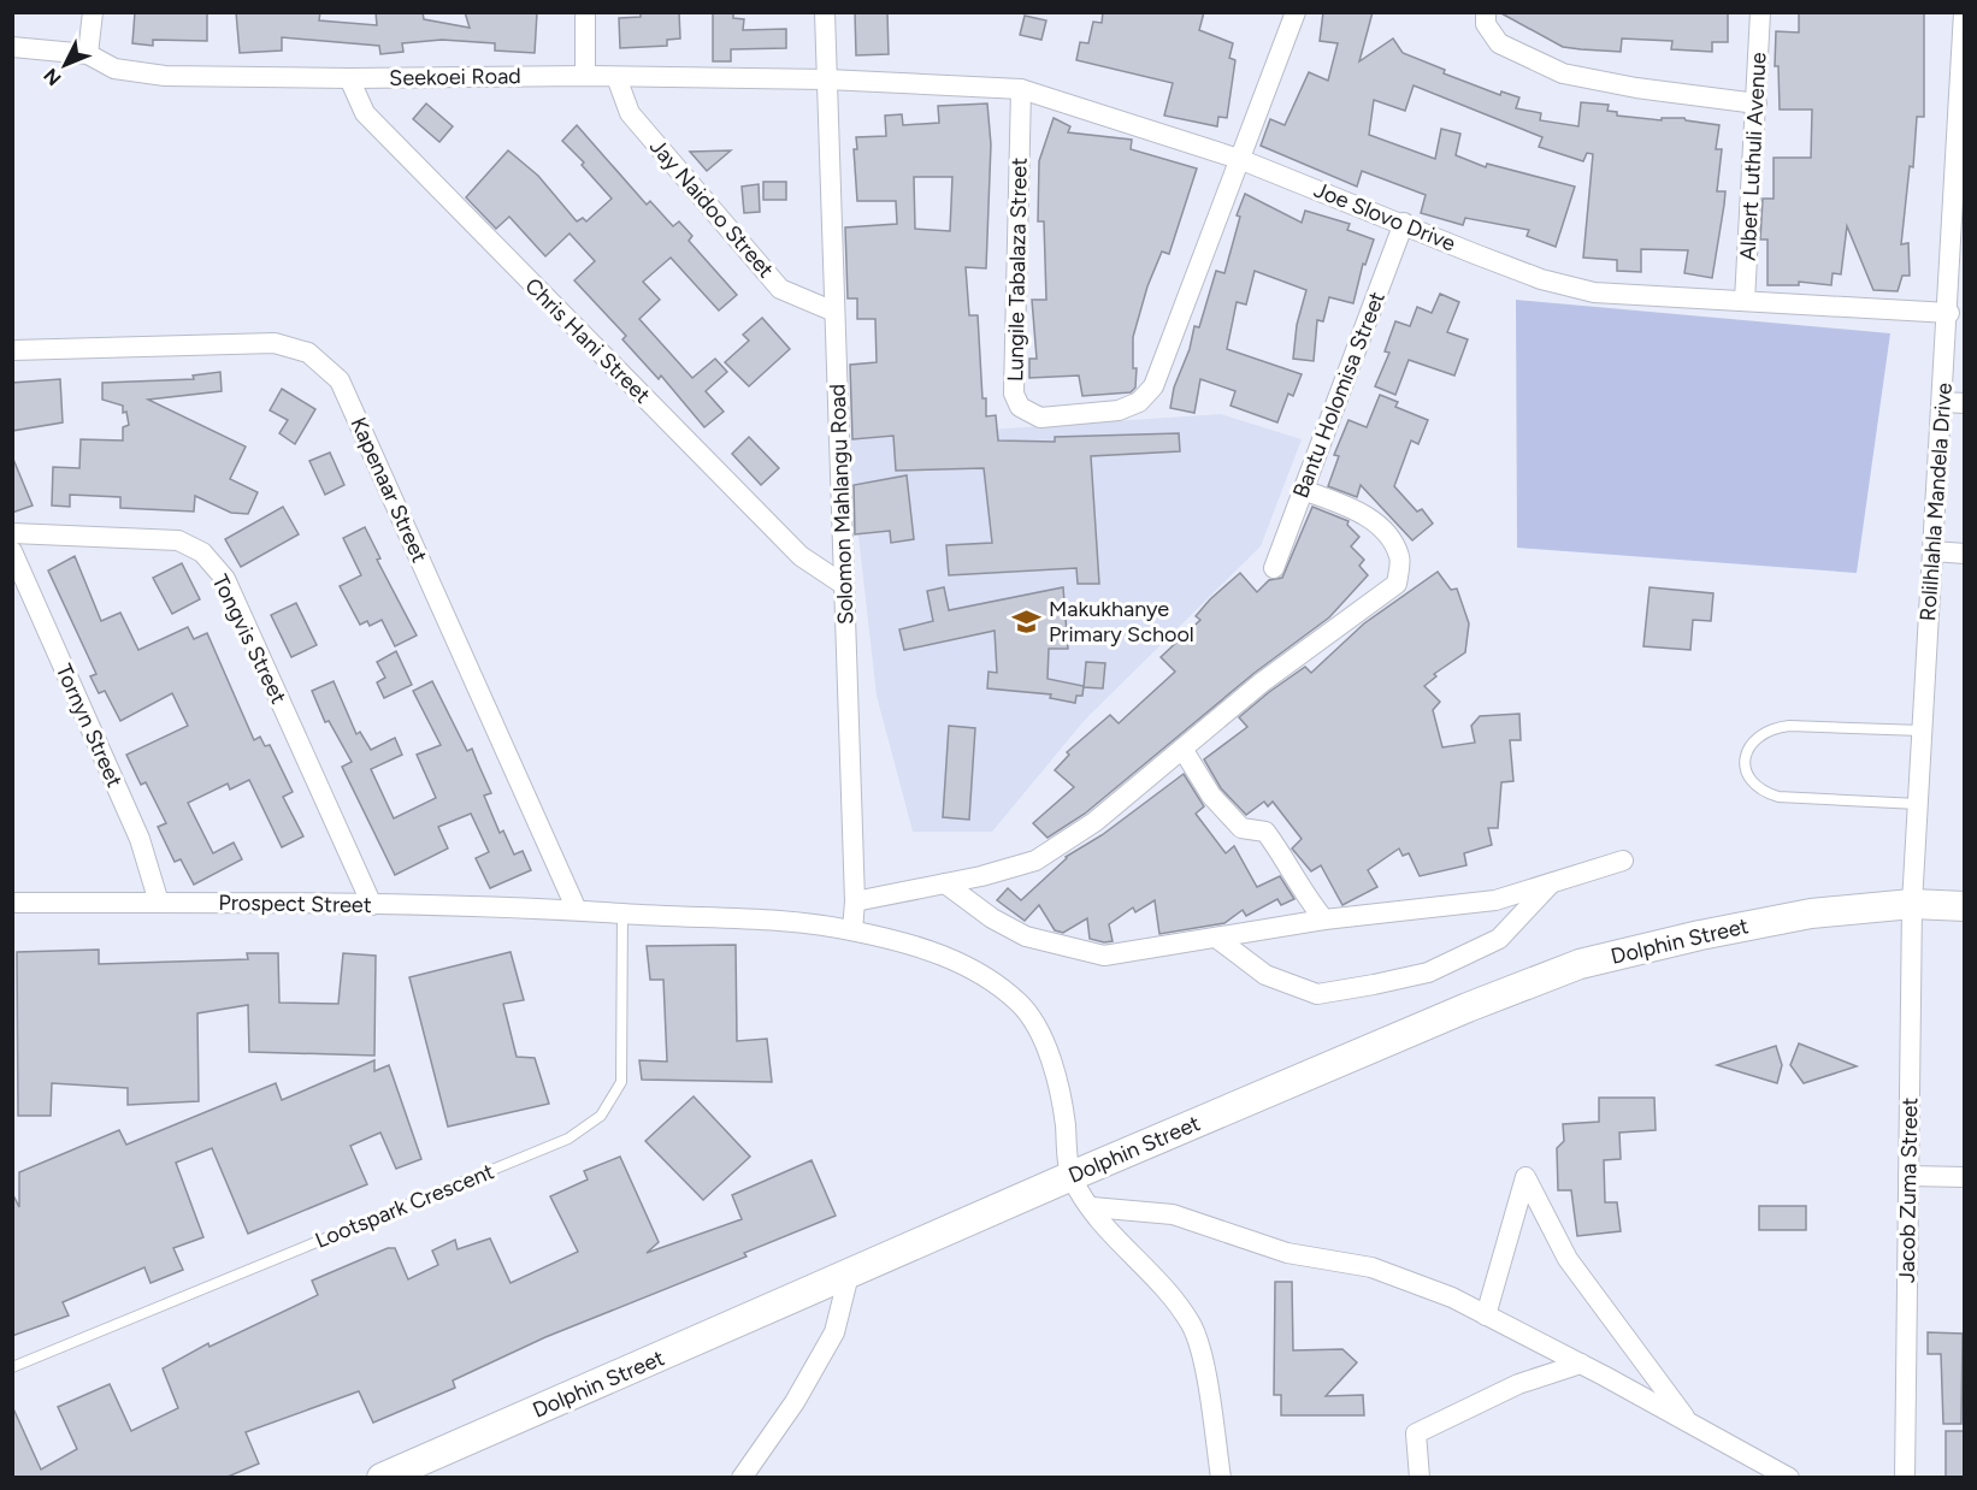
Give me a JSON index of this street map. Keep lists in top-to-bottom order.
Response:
{
  "streets": {
    "street": [
      "Seekoei Road",
      "Albert Luthuli Avenue",
      "Jay Naidoo Street",
      "Joe Slovo Drive",
      "Lungile Tabalaza Street",
      "Chris Hani Street",
      "Bantu Holomisa Street",
      "Kapenaar Street",
      "Rolilhlahla Mandela Drive",
      "Solomon Mahlangu Road",
      "Tongvis Street",
      "Tornyn Street",
      "Prospect Street",
      "Dolphin Street",
      "Jacob Zuma Street"
    ],
    "lane": ["Lootspark Crescent"]
  },
  "crossings": [
    ["Seekoei Road", "Jay Naidoo Street"],
    ["Seekoei Road", "Joe Slovo Drive"],
    ["Seekoei Road", "Chris Hani Street"],
    ["Seekoei Road", "Solomon Mahlangu Road"],
    ["Albert Luthuli Avenue", "Joe Slovo Drive"],
    ["Jay Naidoo Street", "Solomon Mahlangu Road"],
    ["Joe Slovo Drive", "Lungile Tabalaza Street"],
    ["Joe Slovo Drive", "Bantu Holomisa Street"],
    ["Joe Slovo Drive", "Rolilhlahla Mandela Drive"],
    ["Joe Slovo Drive", "Solomon Mahlangu Road"],
    ["Chris Hani Street", "Solomon Mahlangu Road"],
    ["Kapenaar Street", "Prospect Street"],
    ["Rolilhlahla Mandela Drive", "Dolphin Street"],
    ["Rolilhlahla Mandela Drive", "Jacob Zuma Street"],
    ["Solomon Mahlangu Road", "Prospect Street"],
    ["Tongvis Street", "Prospect Street"],
    ["Tornyn Street", "Prospect Street"],
    ["Prospect Street", "Dolphin Street"],
    ["Prospect Street", "Lootspark Crescent"],
    ["Dolphin Street", "Jacob Zuma Street"]
  ],
  "places": {
    "school or university": ["Makukhanye Primary School"]
  },
  "north": "bottom left"
}
